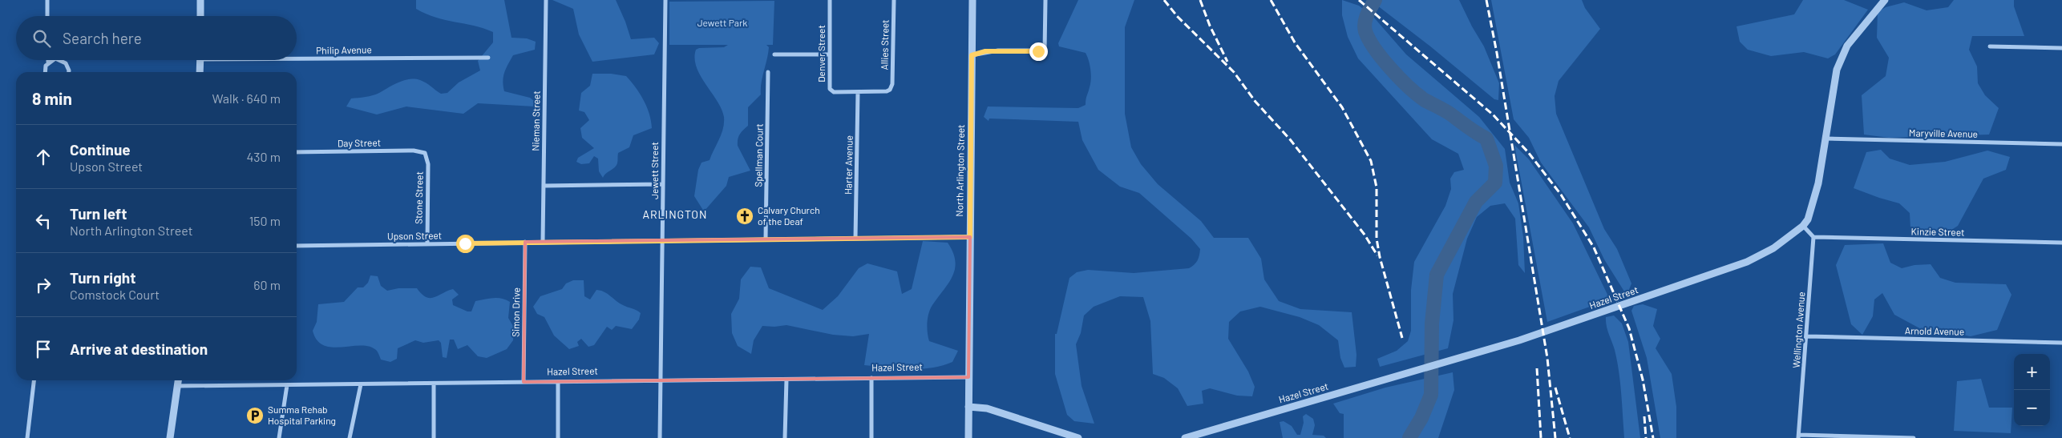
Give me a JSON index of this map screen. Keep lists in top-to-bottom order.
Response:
{
  "streets": {
    "street": [
      "Allies Street",
      "Philip Avenue",
      "Denver Street",
      "Nieman Street",
      "Maryville Avenue",
      "Day Street",
      "Spellman Court",
      "Harter Avenue",
      "Jewett Street",
      "North Arlington Street",
      "Stone Street",
      "Kinzie Street",
      "Upson Street",
      "Hazel Street",
      "Simon Drive",
      "Wellington Avenue",
      "Arnold Avenue"
    ]
  },
  "crossings": [
    ["Allies Street", "Denver Street"],
    ["Allies Street", "Harter Avenue"],
    ["Denver Street", "Harter Avenue"],
    ["Nieman Street", "Upson Street"],
    ["Maryville Avenue", "Hazel Street"],
    ["Day Street", "Stone Street"],
    ["Spellman Court", "Upson Street"],
    ["Harter Avenue", "Upson Street"],
    ["Jewett Street", "Upson Street"],
    ["Jewett Street", "Hazel Street"],
    ["North Arlington Street", "Upson Street"],
    ["North Arlington Street", "Hazel Street"],
    ["Stone Street", "Upson Street"],
    ["Kinzie Street", "Wellington Avenue"],
    ["Upson Street", "Simon Drive"],
    ["Hazel Street", "Simon Drive"],
    ["Wellington Avenue", "Arnold Avenue"]
  ],
  "districts": ["ARLINGTON"],
  "parks": ["Jewett Park"],
  "places": {
    "church": ["Calvary Church of the Deaf"],
    "parking": ["Summa Rehab Hospital Parking"]
  },
  "page": {
    "search": "Search here",
    "heading": ["8 min", "Walk · 640 m"],
    "list": [
      ["Continue", "Upson Street", "430 m"],
      ["Turn left", "North Arlington Street", "150 m"],
      ["Turn right", "Comstock Court", "60 m"],
      "Arrive at destination"
    ],
    "map_buttons": ["+", "−"]
  }
}
